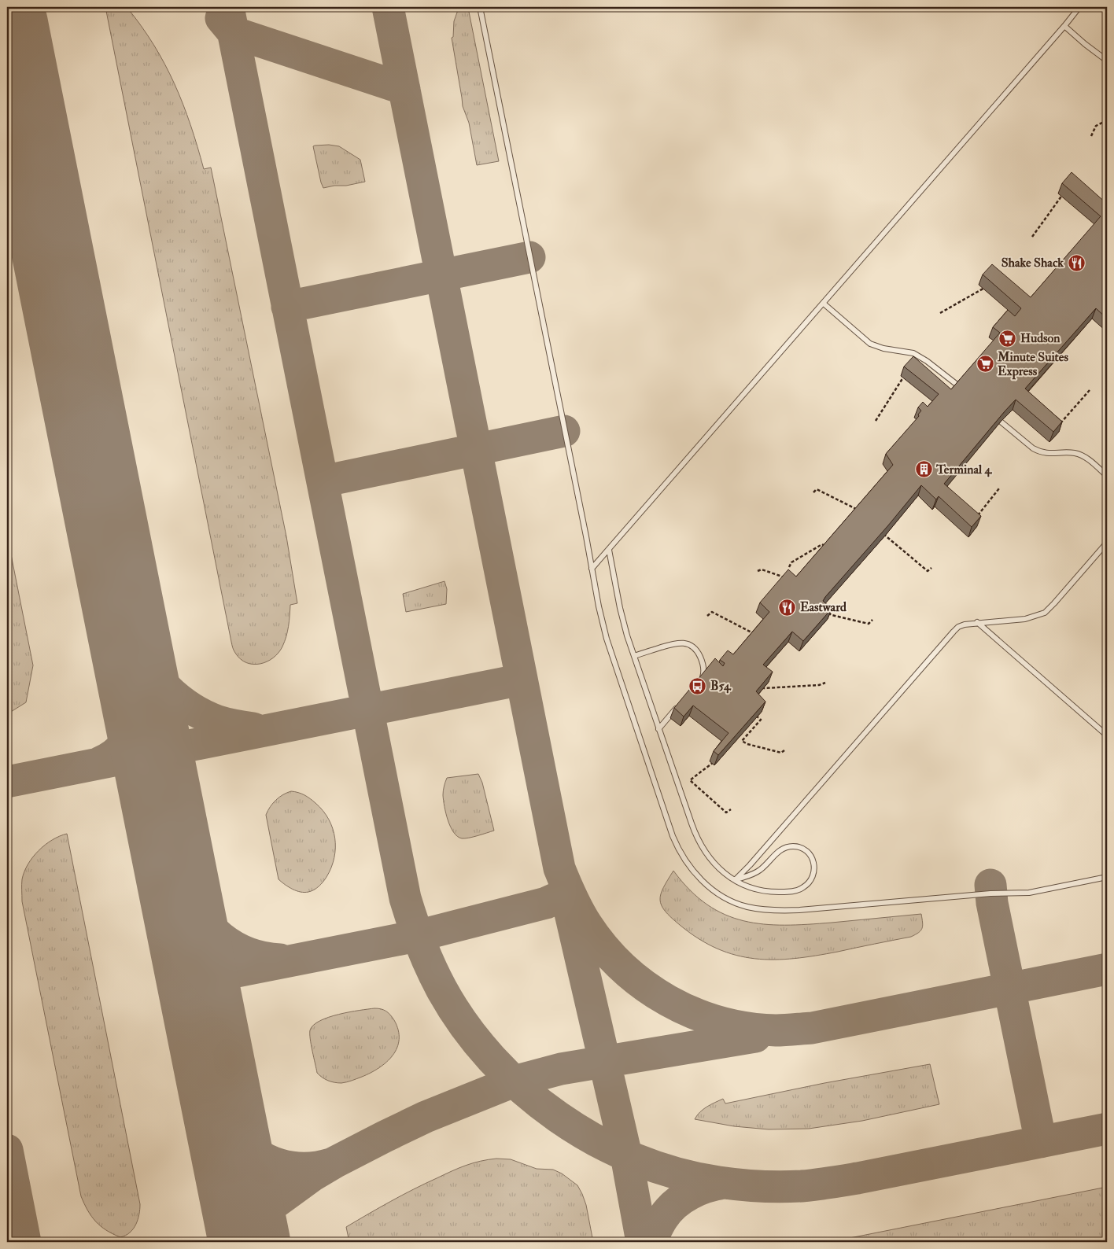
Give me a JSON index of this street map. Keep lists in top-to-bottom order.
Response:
{
  "places": {
    "restaurant": ["Shake Shack", "Eastward"],
    "supermarket": ["Hudson", "Minute Suites Express"],
    "building": ["Terminal 4"],
    "bus stop": ["B54"]
  }
}
